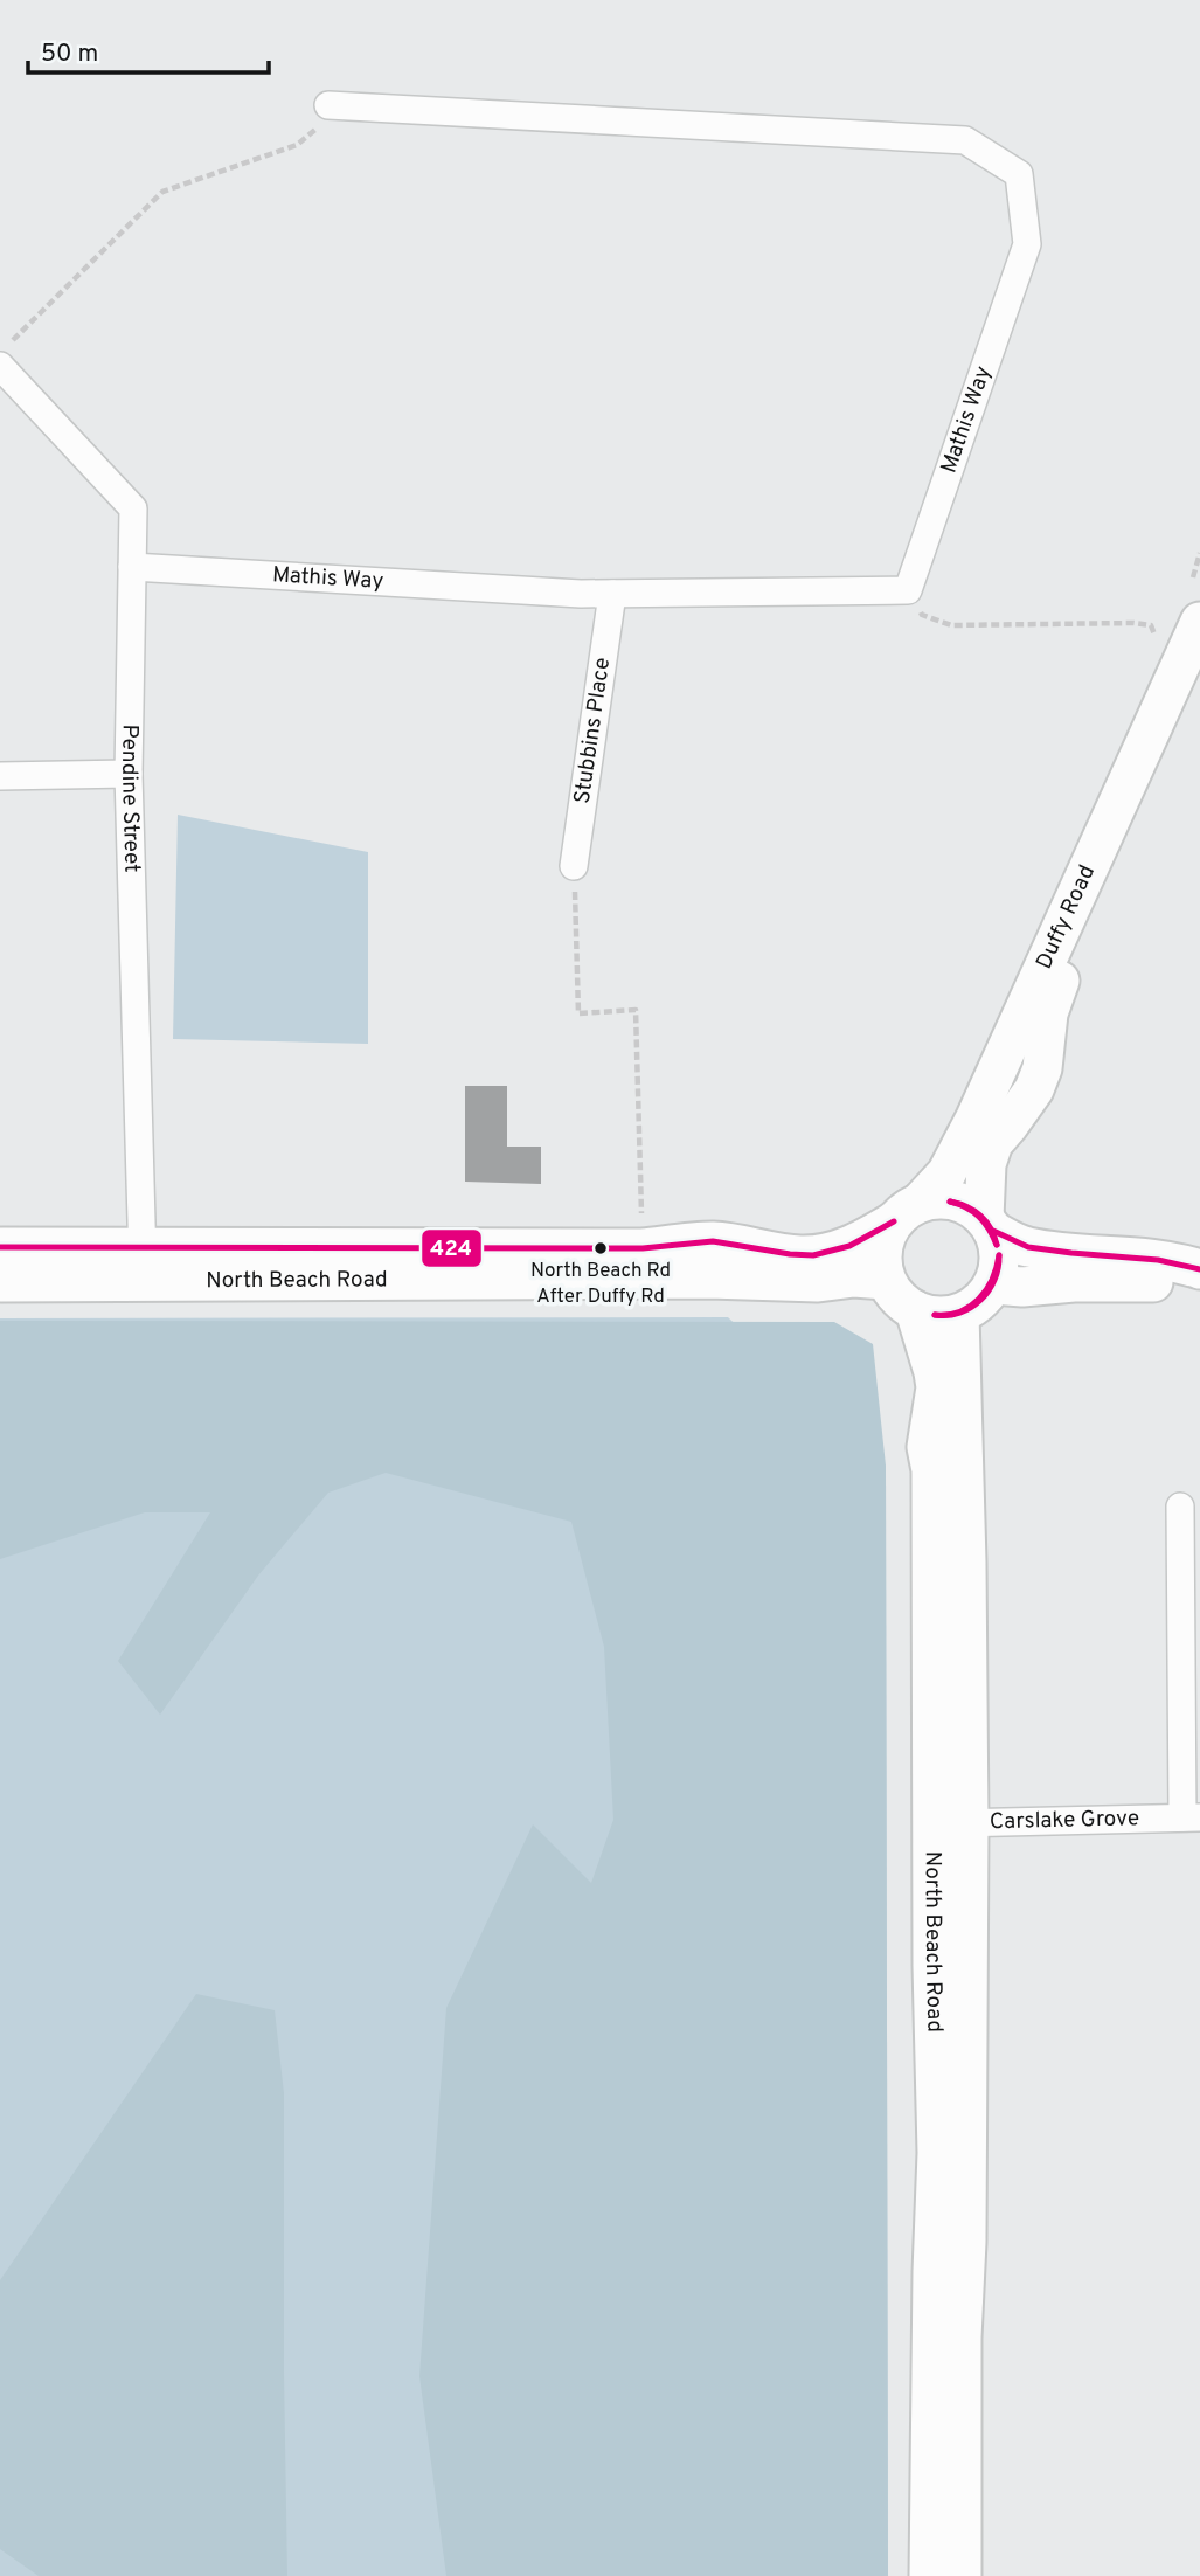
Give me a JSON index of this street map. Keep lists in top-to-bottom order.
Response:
{
  "streets": {
    "main road": ["Duffy Road", "North Beach Road"],
    "street": [
      "Mathis Way",
      "Stubbins Place",
      "Pendine Street",
      "Carslake Grove"
    ]
  },
  "crossings": [
    ["Mathis Way", "Stubbins Place"],
    ["Mathis Way", "Pendine Street"],
    ["Pendine Street", "North Beach Road"],
    ["Duffy Road", "North Beach Road"],
    ["North Beach Road", "Carslake Grove"]
  ],
  "places": ["North Beach Rd After Duffy Rd"],
  "lines": ["transit line 424"],
  "scale_bar": "50 m"
}
